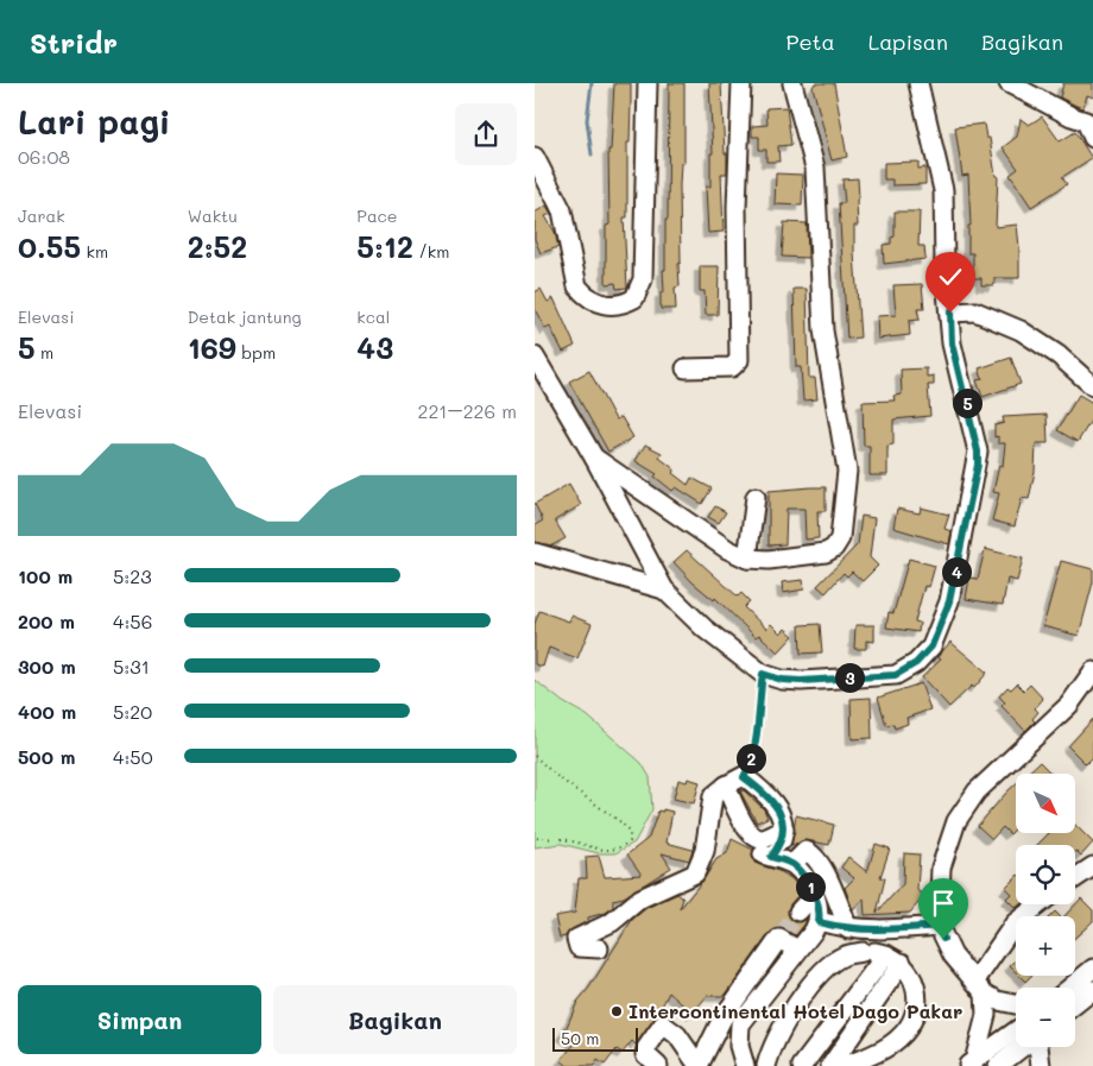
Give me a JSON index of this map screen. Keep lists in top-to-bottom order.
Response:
{
  "places": ["Intercontinental Hotel Dago Pakar"],
  "scale_bar": "50 m",
  "north": "bottom right",
  "page": {
    "header": "Stridr",
    "nav": ["Peta", "Lapisan", "Bagikan"],
    "heading": ["Lari pagi", "06:08"],
    "stats": [
      ["Jarak", "0.55 km"],
      ["Waktu", "2:52"],
      ["Pace", "5:12 /km"],
      ["Elevasi", "5 m"],
      ["Detak jantung", "169 bpm"],
      ["kcal", "43"]
    ],
    "chart": ["Elevasi", "221–226 m"],
    "pins": [
      "5",
      "4",
      "3",
      "2",
      "1"
    ],
    "list": [
      {
        "name": "100 m",
        "note": "5:23"
      },
      {
        "name": "200 m",
        "note": "4:56"
      },
      {
        "name": "300 m",
        "note": "5:31"
      },
      {
        "name": "400 m",
        "note": "5:20"
      },
      {
        "name": "500 m",
        "note": "4:50"
      }
    ],
    "map_buttons": ["+", "−"],
    "buttons": ["Simpan", "Bagikan"],
    "scale": "50 m"
  }
}
